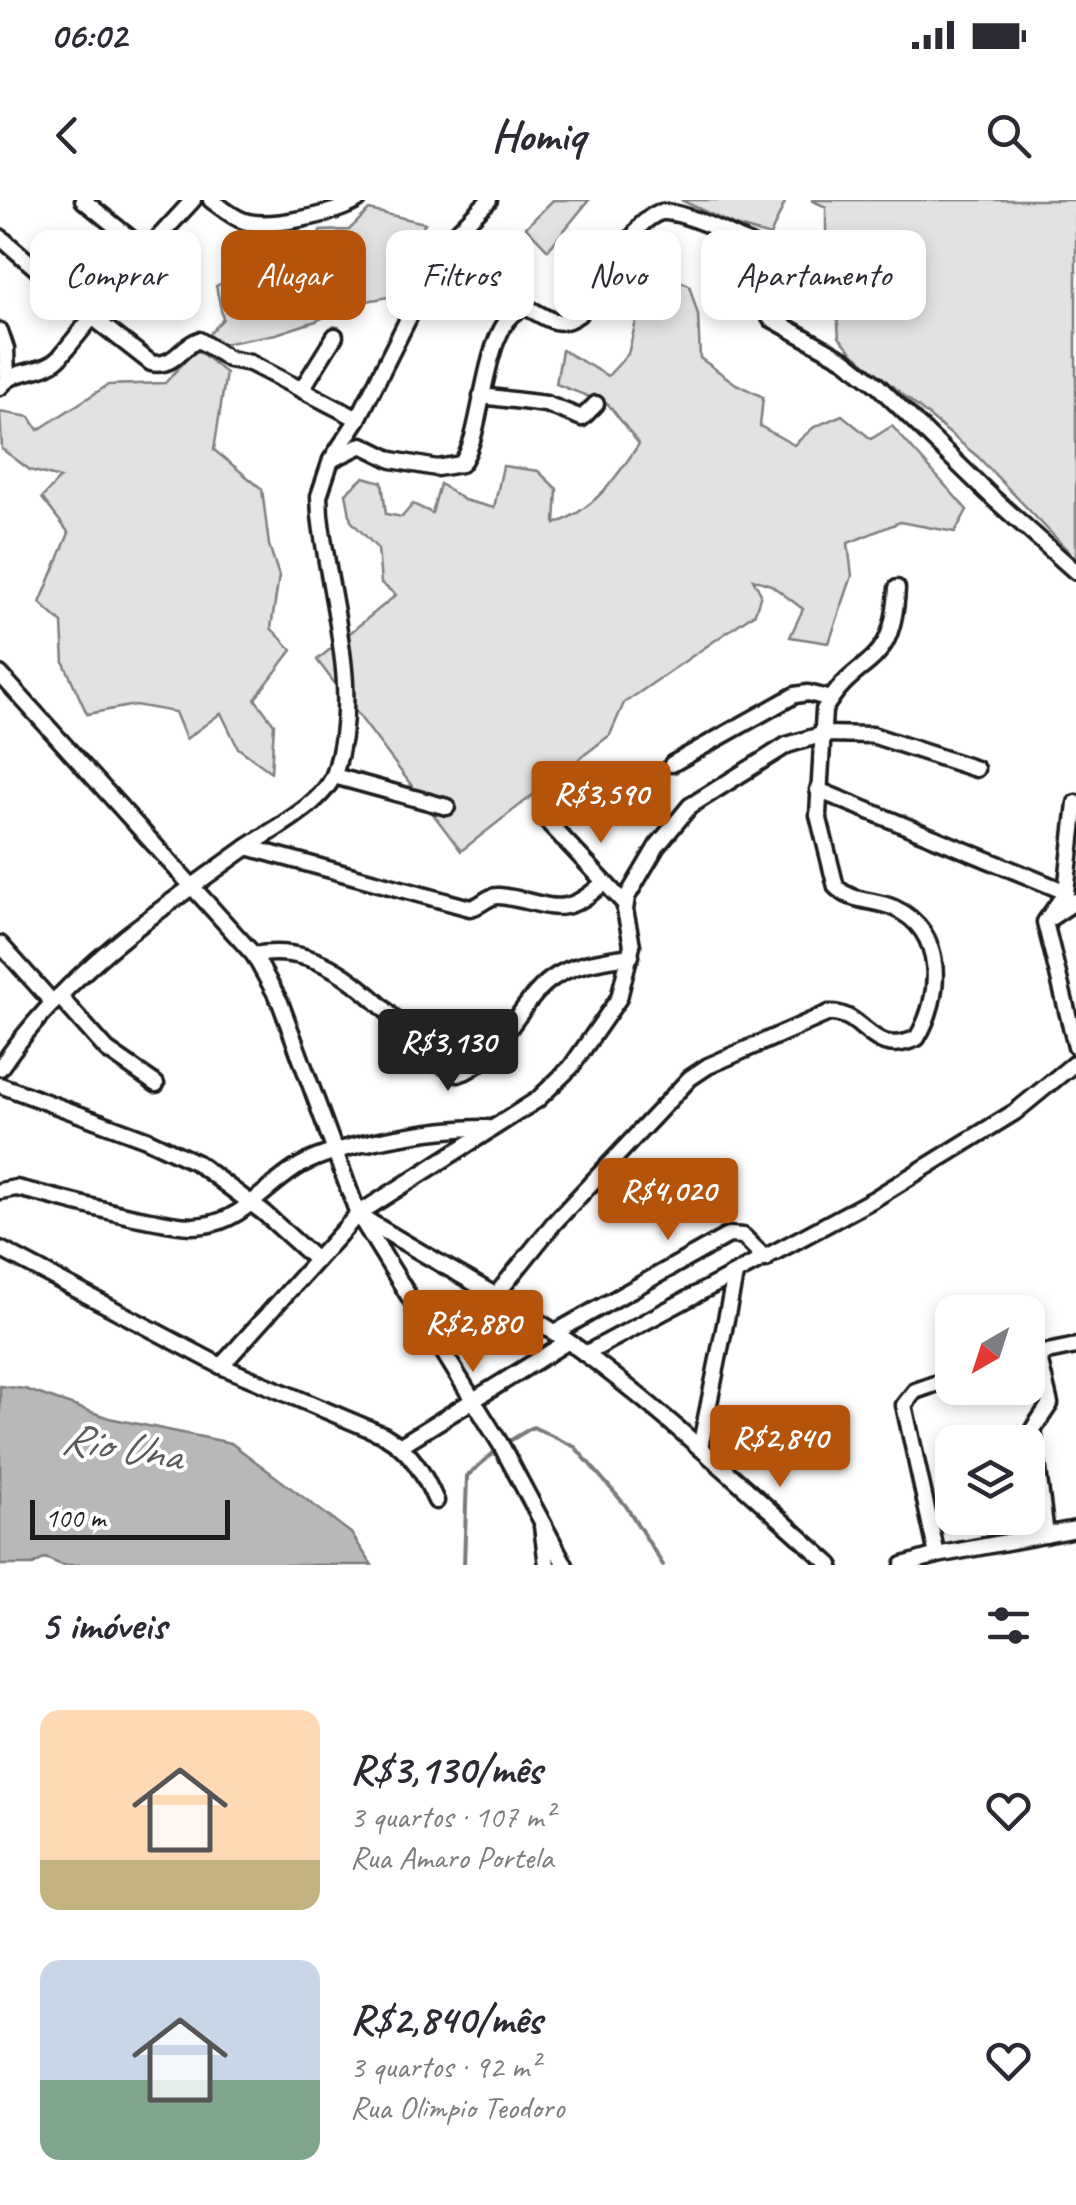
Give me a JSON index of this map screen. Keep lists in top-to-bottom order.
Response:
{
  "water": ["Rio Una"],
  "scale_bar": "100 m",
  "north": "bottom left",
  "page": {
    "status": "06:02",
    "header": "Homiq",
    "chip": [
      "Comprar",
      "Alugar",
      "Filtros",
      "Novo",
      "Apartamento"
    ],
    "price": [
      "R$3,590",
      "R$3,130",
      "R$4,020",
      "R$2,880",
      "R$2,840"
    ],
    "scale": "100 m",
    "heading": "5 imóveis",
    "list": [
      {
        "name": "R$3,130/mês",
        "note": "3 quartos · 107 m² · Rua Amaro Portela"
      },
      {
        "name": "R$2,840/mês",
        "note": "3 quartos · 92 m² · Rua Olimpio Teodoro"
      }
    ]
  }
}
